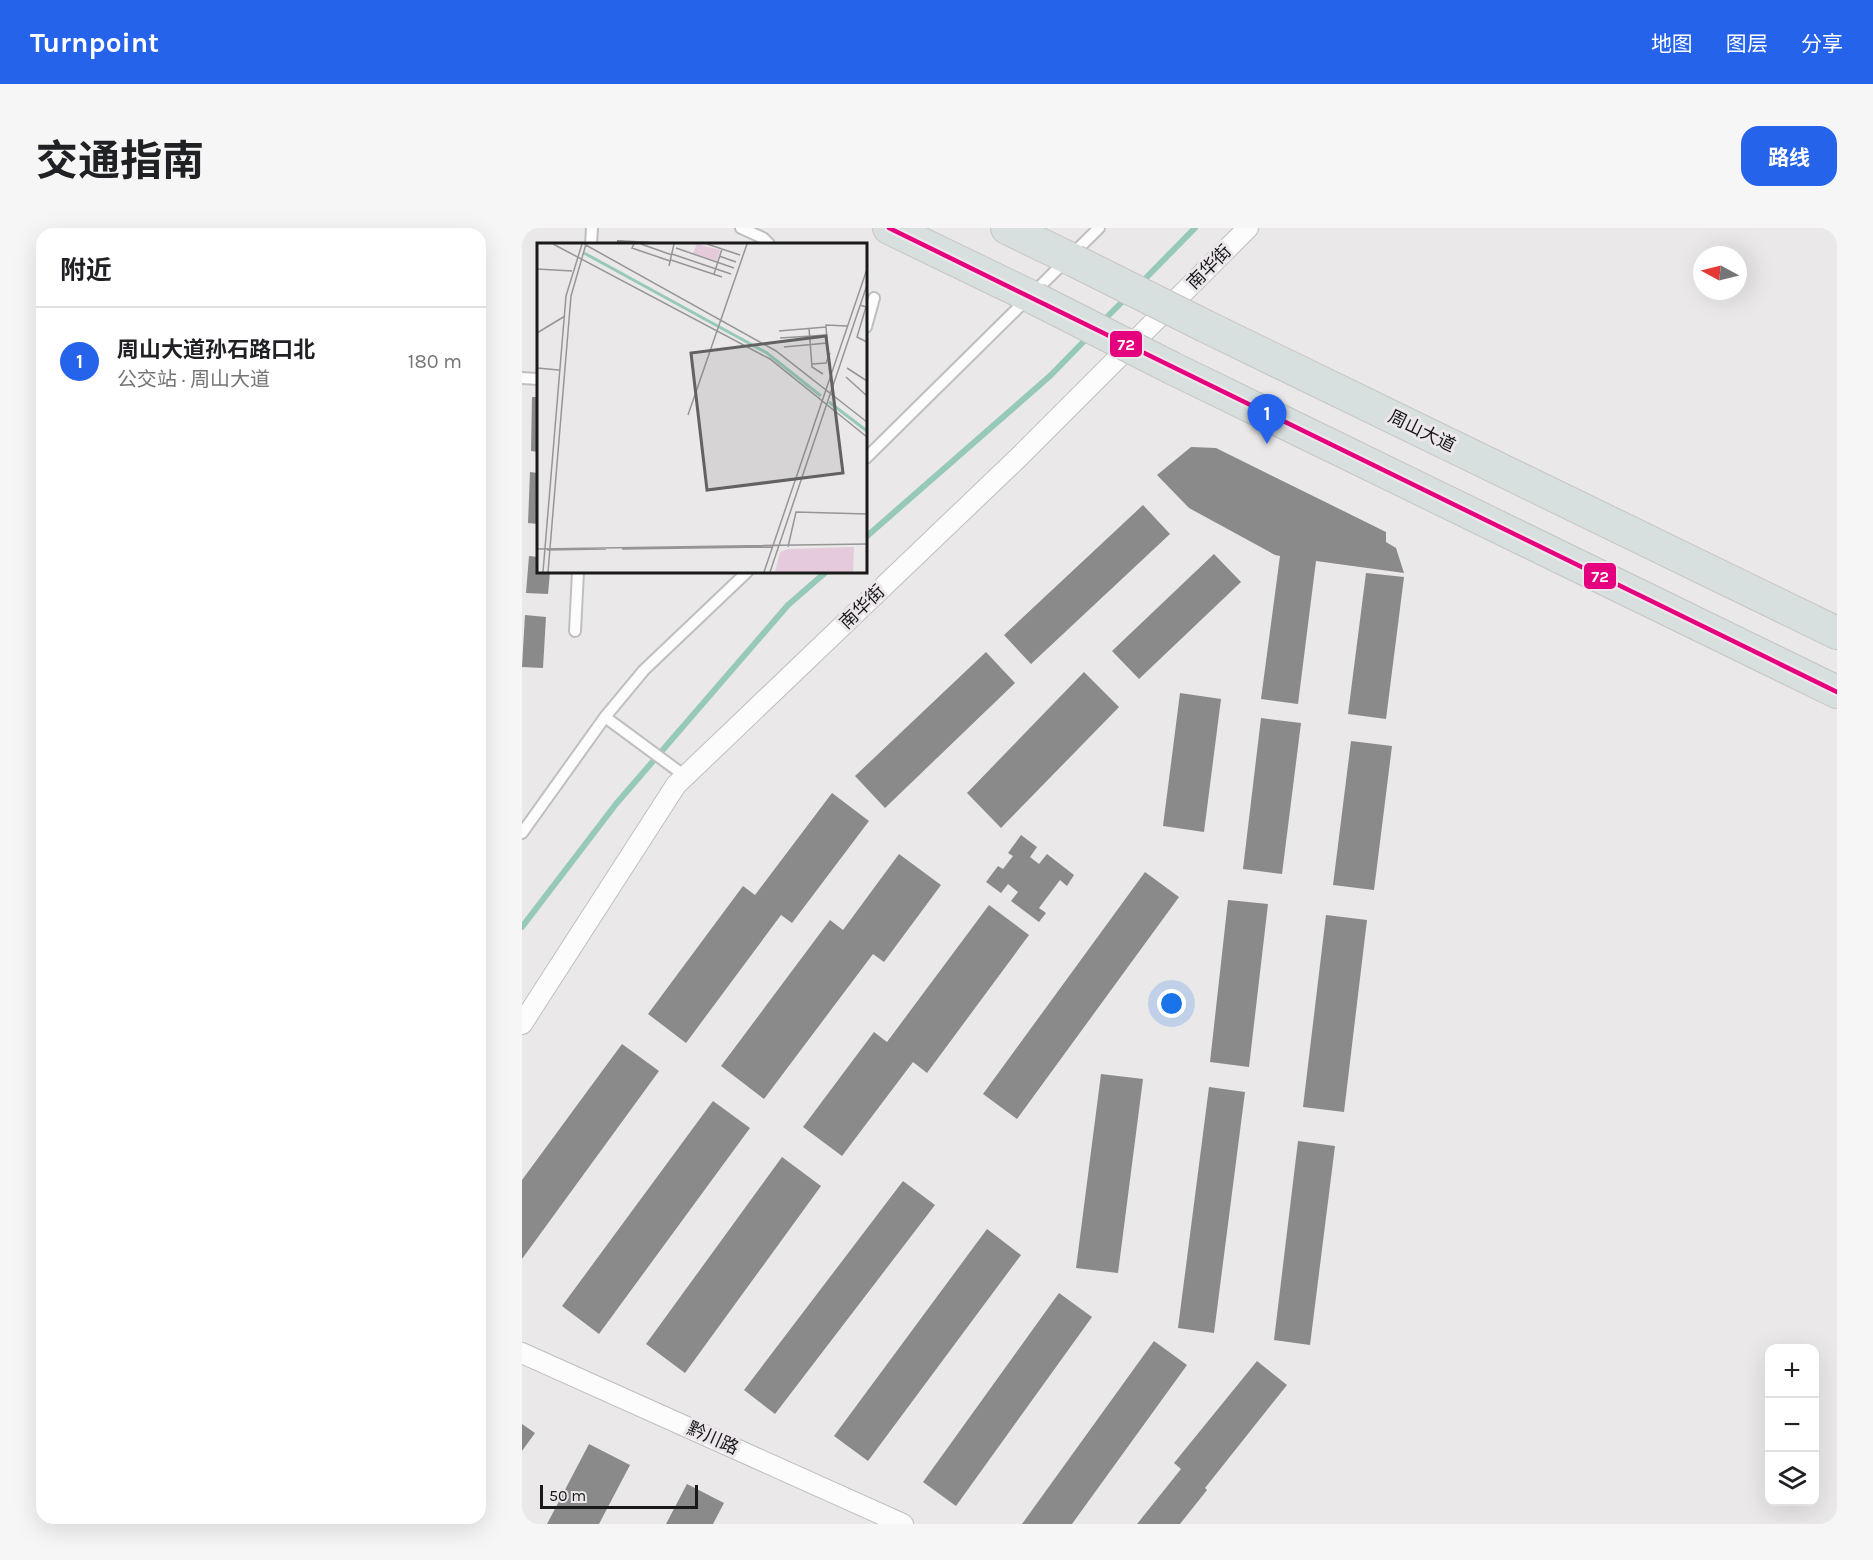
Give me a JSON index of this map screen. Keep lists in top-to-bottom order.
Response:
{
  "streets": {
    "main road": ["周山大道"],
    "street": ["南华街", "黔川路"]
  },
  "lines": ["transit line 72"],
  "scale_bar": "50 m",
  "north": "left",
  "page": {
    "header": "Turnpoint",
    "nav": ["地图", "图层", "分享"],
    "title": "交通指南",
    "buttons": "路线",
    "heading": "附近",
    "list": [
      {
        "mark": "1",
        "name": "周山大道孙石路口北",
        "note": "公交站 · 周山大道",
        "value": "180 m"
      }
    ],
    "pins": "1",
    "map_buttons": ["+", "−"],
    "scale": "50 m"
  }
}
